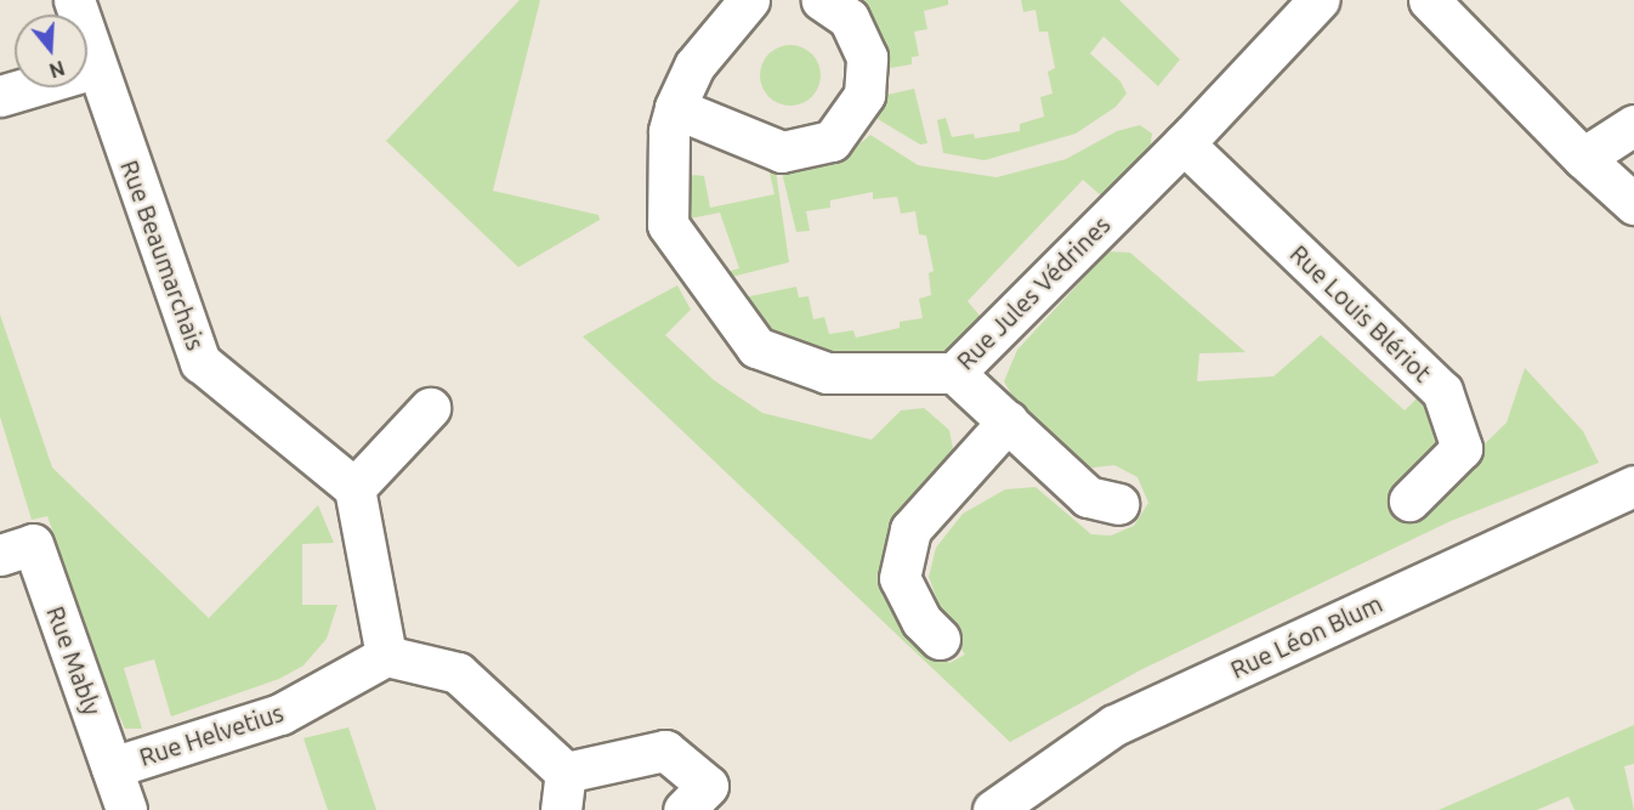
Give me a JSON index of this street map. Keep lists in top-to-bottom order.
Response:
{
  "streets": {
    "street": [
      "Rue Beaumarchais",
      "Rue Jules Védrines",
      "Rue Louis Blériot",
      "Rue Léon Blum",
      "Rue Mably",
      "Rue Helvetius"
    ]
  },
  "crossings": [
    ["Rue Jules Védrines", "Rue Louis Blériot"],
    ["Rue Mably", "Rue Helvetius"]
  ],
  "north": "bottom"
}
